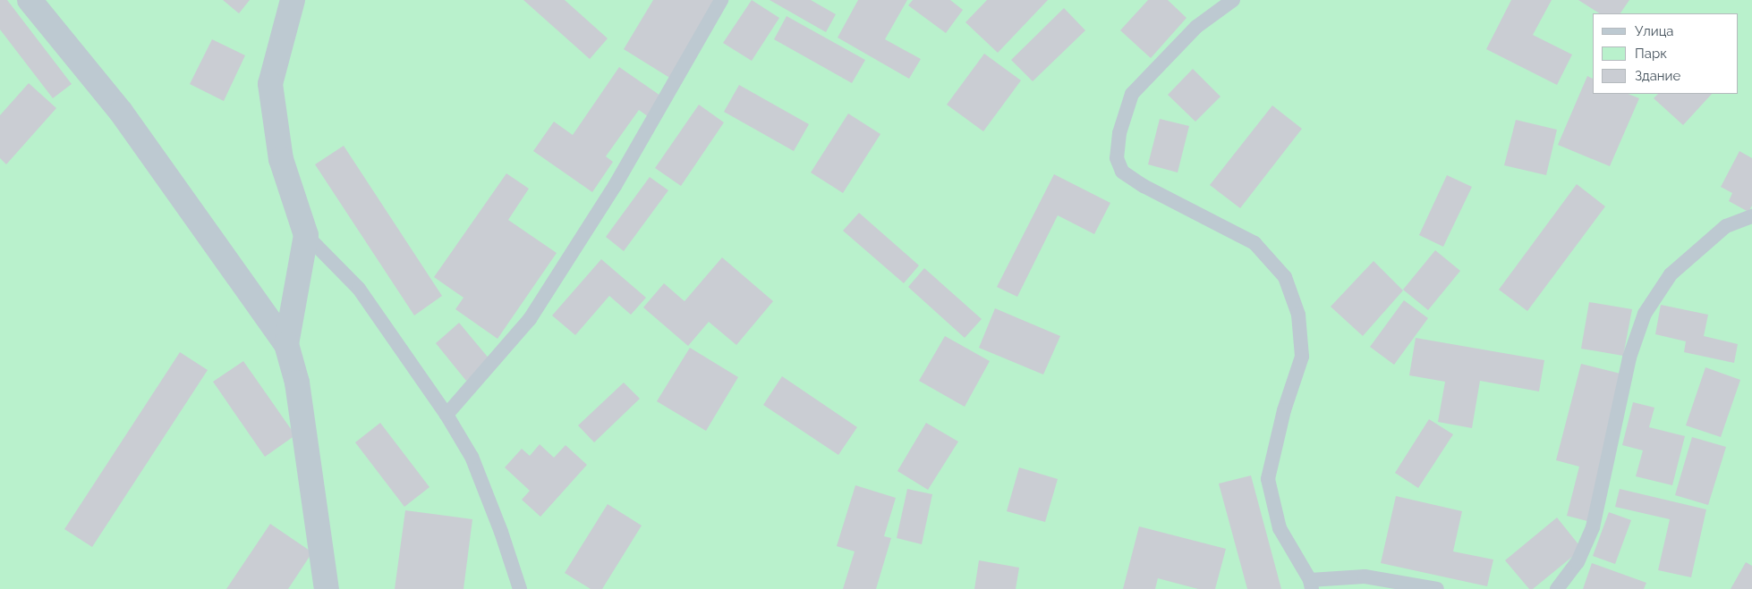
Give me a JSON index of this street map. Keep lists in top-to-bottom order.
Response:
{
  "legend": ["Улица", "Парк", "Здание"]
}
